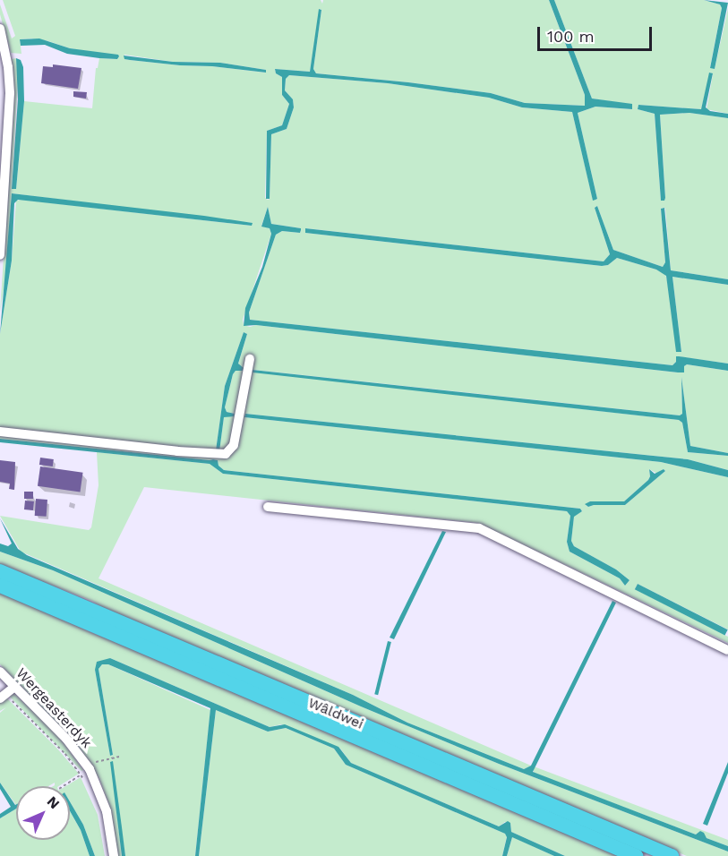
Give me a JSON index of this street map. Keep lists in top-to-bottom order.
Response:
{
  "streets": {
    "highway": ["Wâldwei"],
    "street": ["Wergeasterdyk"]
  },
  "scale_bar": "100 m",
  "north": "top right"
}
